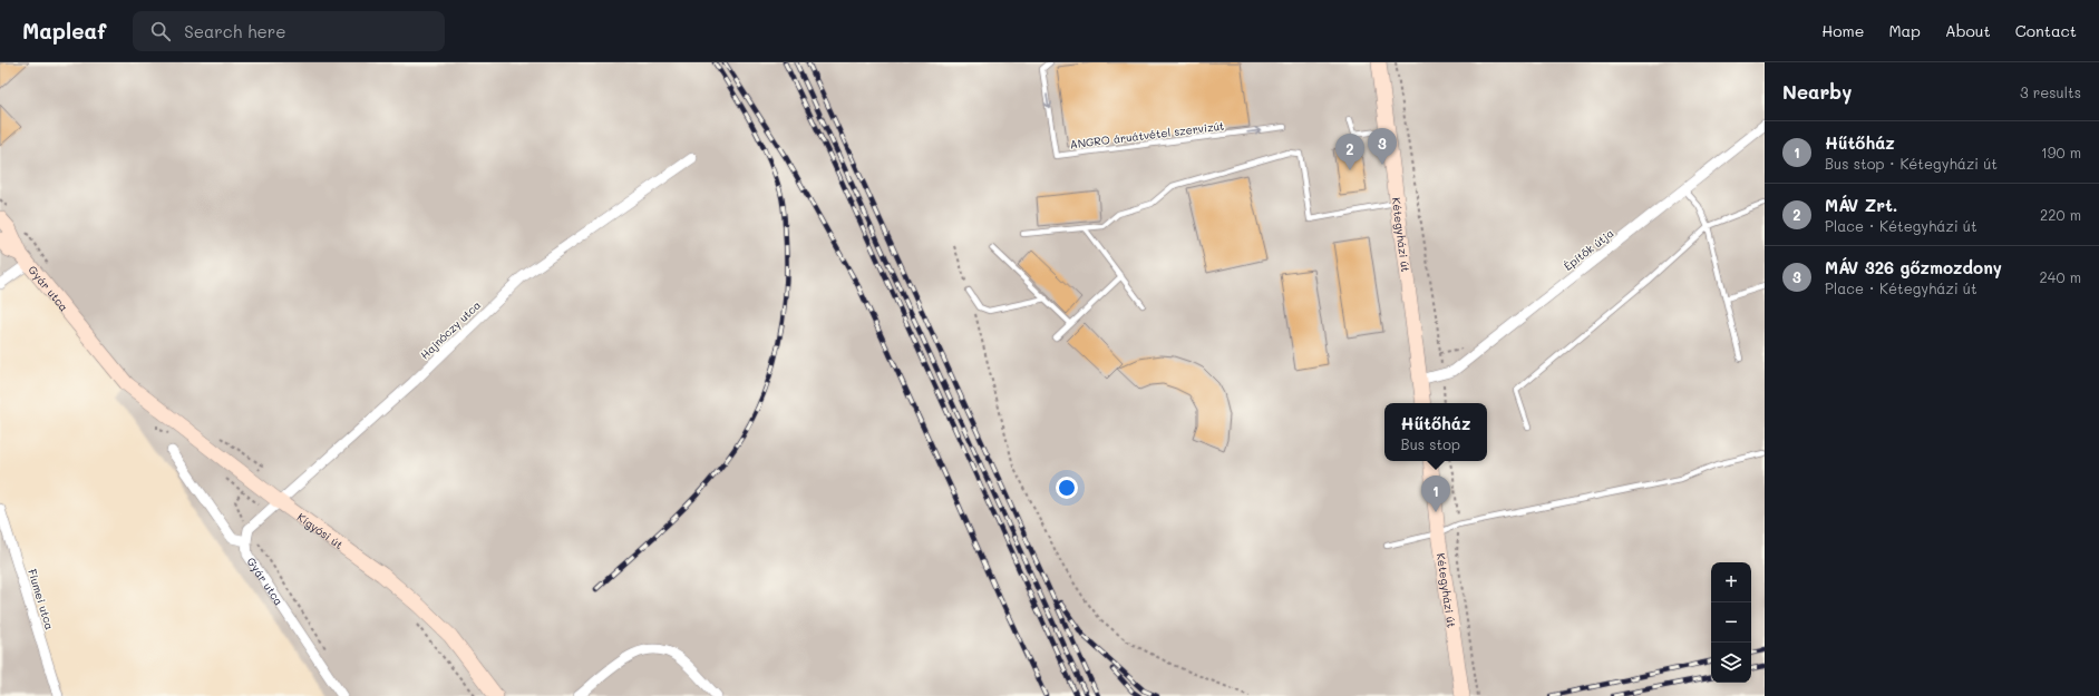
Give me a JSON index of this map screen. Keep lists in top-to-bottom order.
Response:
{
  "streets": {
    "main road": ["Kétegyházi út", "Gyár utca", "Kígyósi út"],
    "street": ["Építők útja", "Hajnóczy utca", "Fiumei utca"],
    "lane": ["ANGRO áruátvétel szervizút"]
  },
  "crossings": [
    ["Kétegyházi út", "Építők útja"],
    ["Gyár utca", "Hajnóczy utca"],
    ["Gyár utca", "Kígyósi út"],
    ["Hajnóczy utca", "Kígyósi út"]
  ],
  "page": {
    "header": "Mapleaf",
    "search": "Search here",
    "nav": [
      "Home",
      "Map",
      "About",
      "Contact"
    ],
    "heading": ["Nearby", "3 results"],
    "list": [
      {
        "mark": "1",
        "name": "Hűtőház",
        "note": "Bus stop · Kétegyházi út",
        "value": "190 m"
      },
      {
        "mark": "2",
        "name": "MÁV Zrt.",
        "note": "Place · Kétegyházi út",
        "value": "220 m"
      },
      {
        "mark": "3",
        "name": "MÁV 326 gőzmozdony",
        "note": "Place · Kétegyházi út",
        "value": "240 m"
      }
    ],
    "pins": ["3", "2", "1"],
    "popup": ["Hűtőház", "Bus stop"],
    "map_buttons": ["+", "−"]
  }
}
